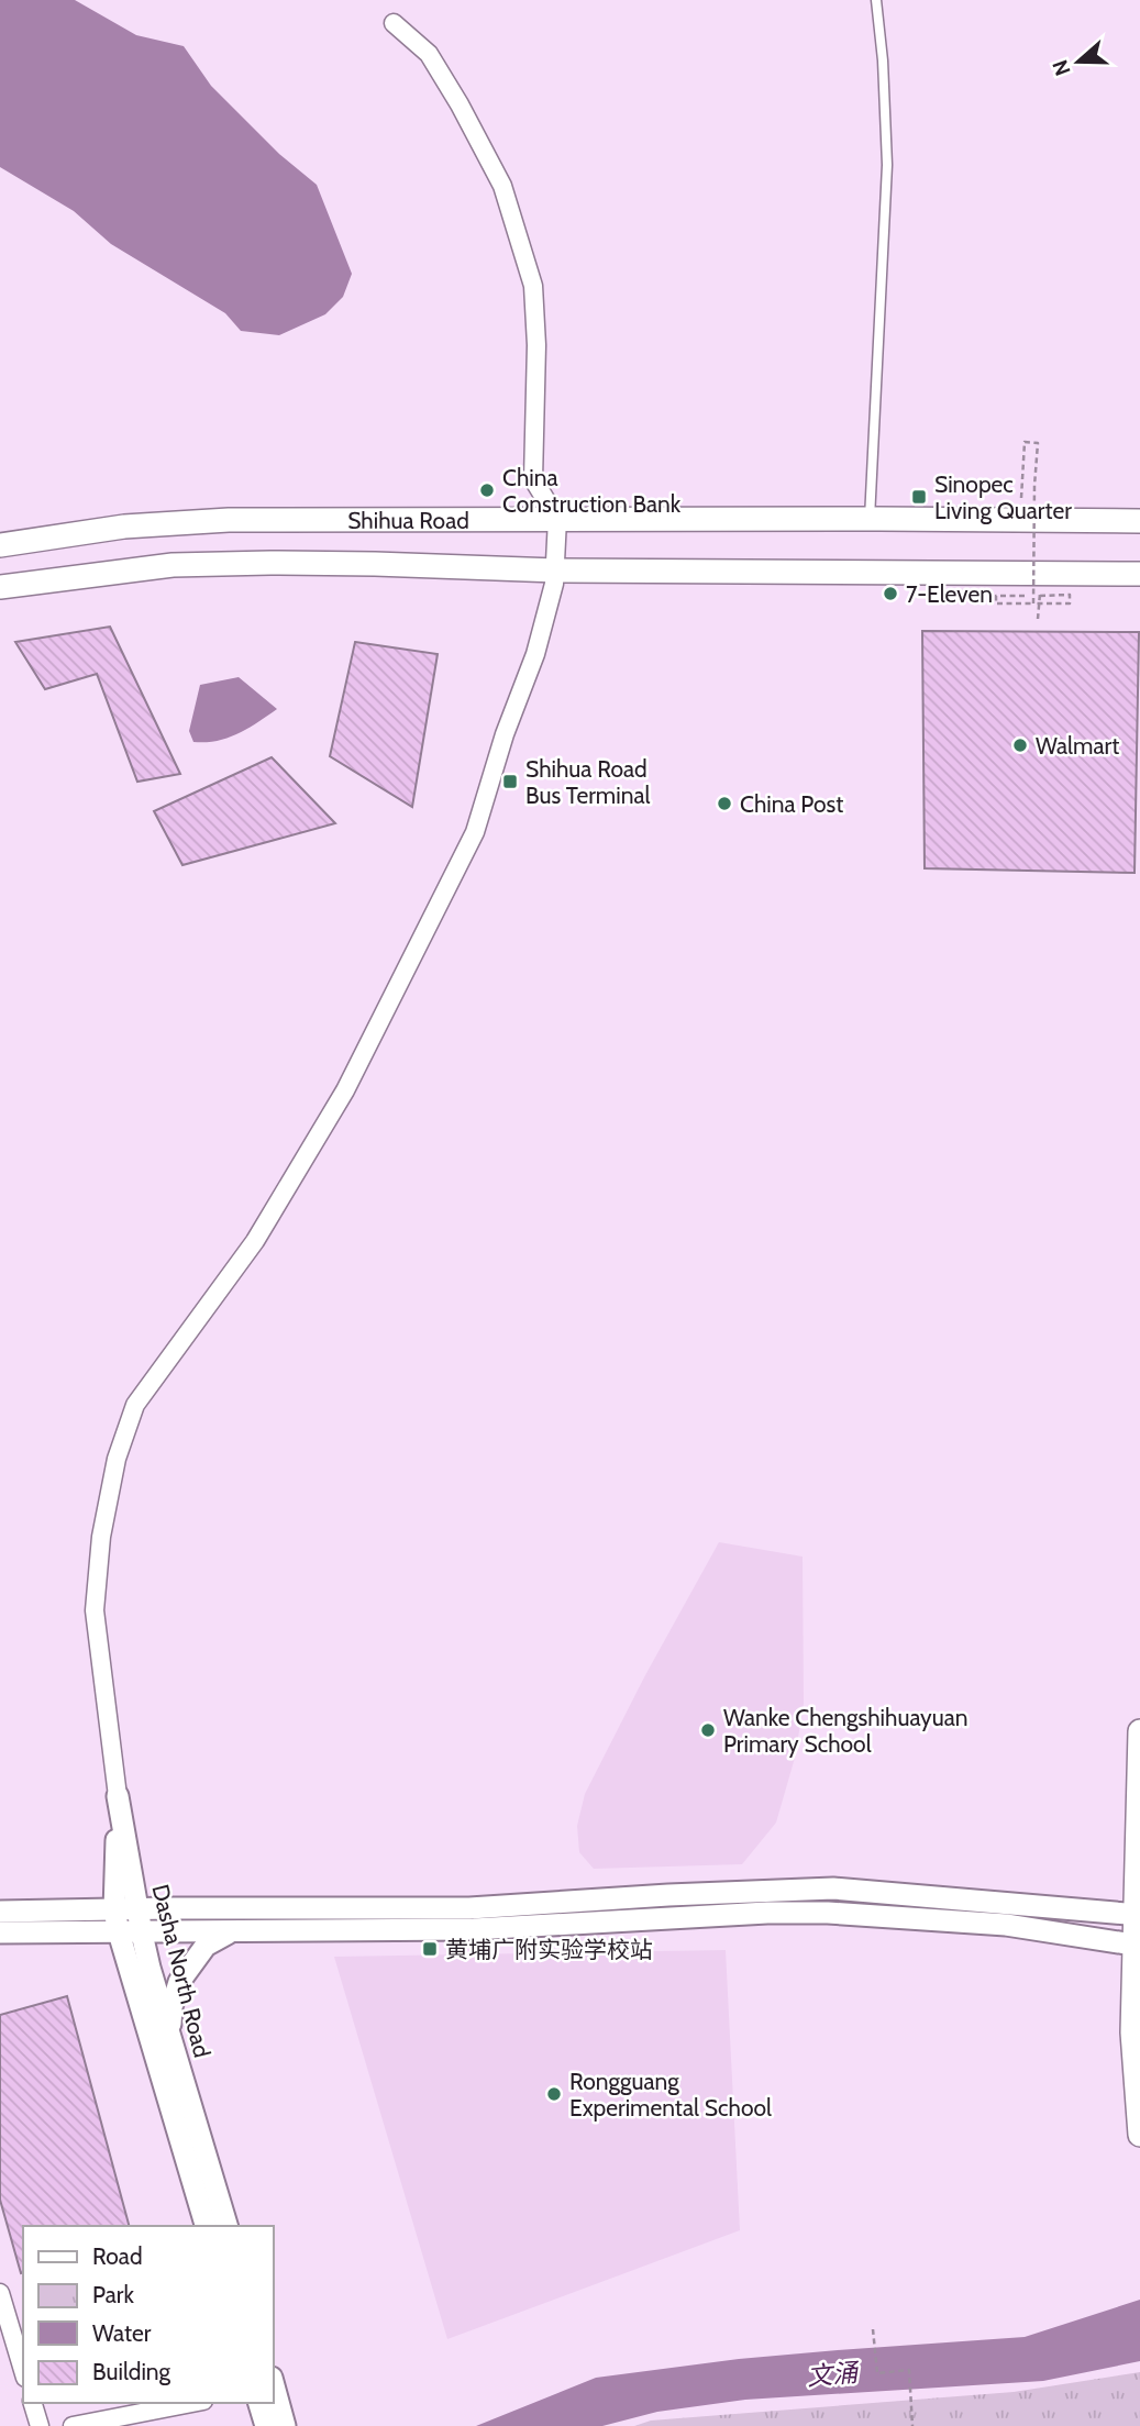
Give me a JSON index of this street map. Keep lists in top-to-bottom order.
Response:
{
  "streets": {
    "main road": ["Shihua Road"],
    "street": ["Dasha North Road"]
  },
  "water": ["文涌"],
  "places": {
    "other": [
      "China Construction Bank",
      "7-Eleven",
      "Walmart",
      "China Post",
      "Wanke Chengshihuayuan Primary School",
      "Rongguang Experimental School"
    ],
    "transit": ["Sinopec Living Quarter", "Shihua Road Bus Terminal", "黄埔广附实验学校站"]
  },
  "legend": [
    "Road",
    "Park",
    "Water",
    "Building"
  ],
  "north": "left"
}
